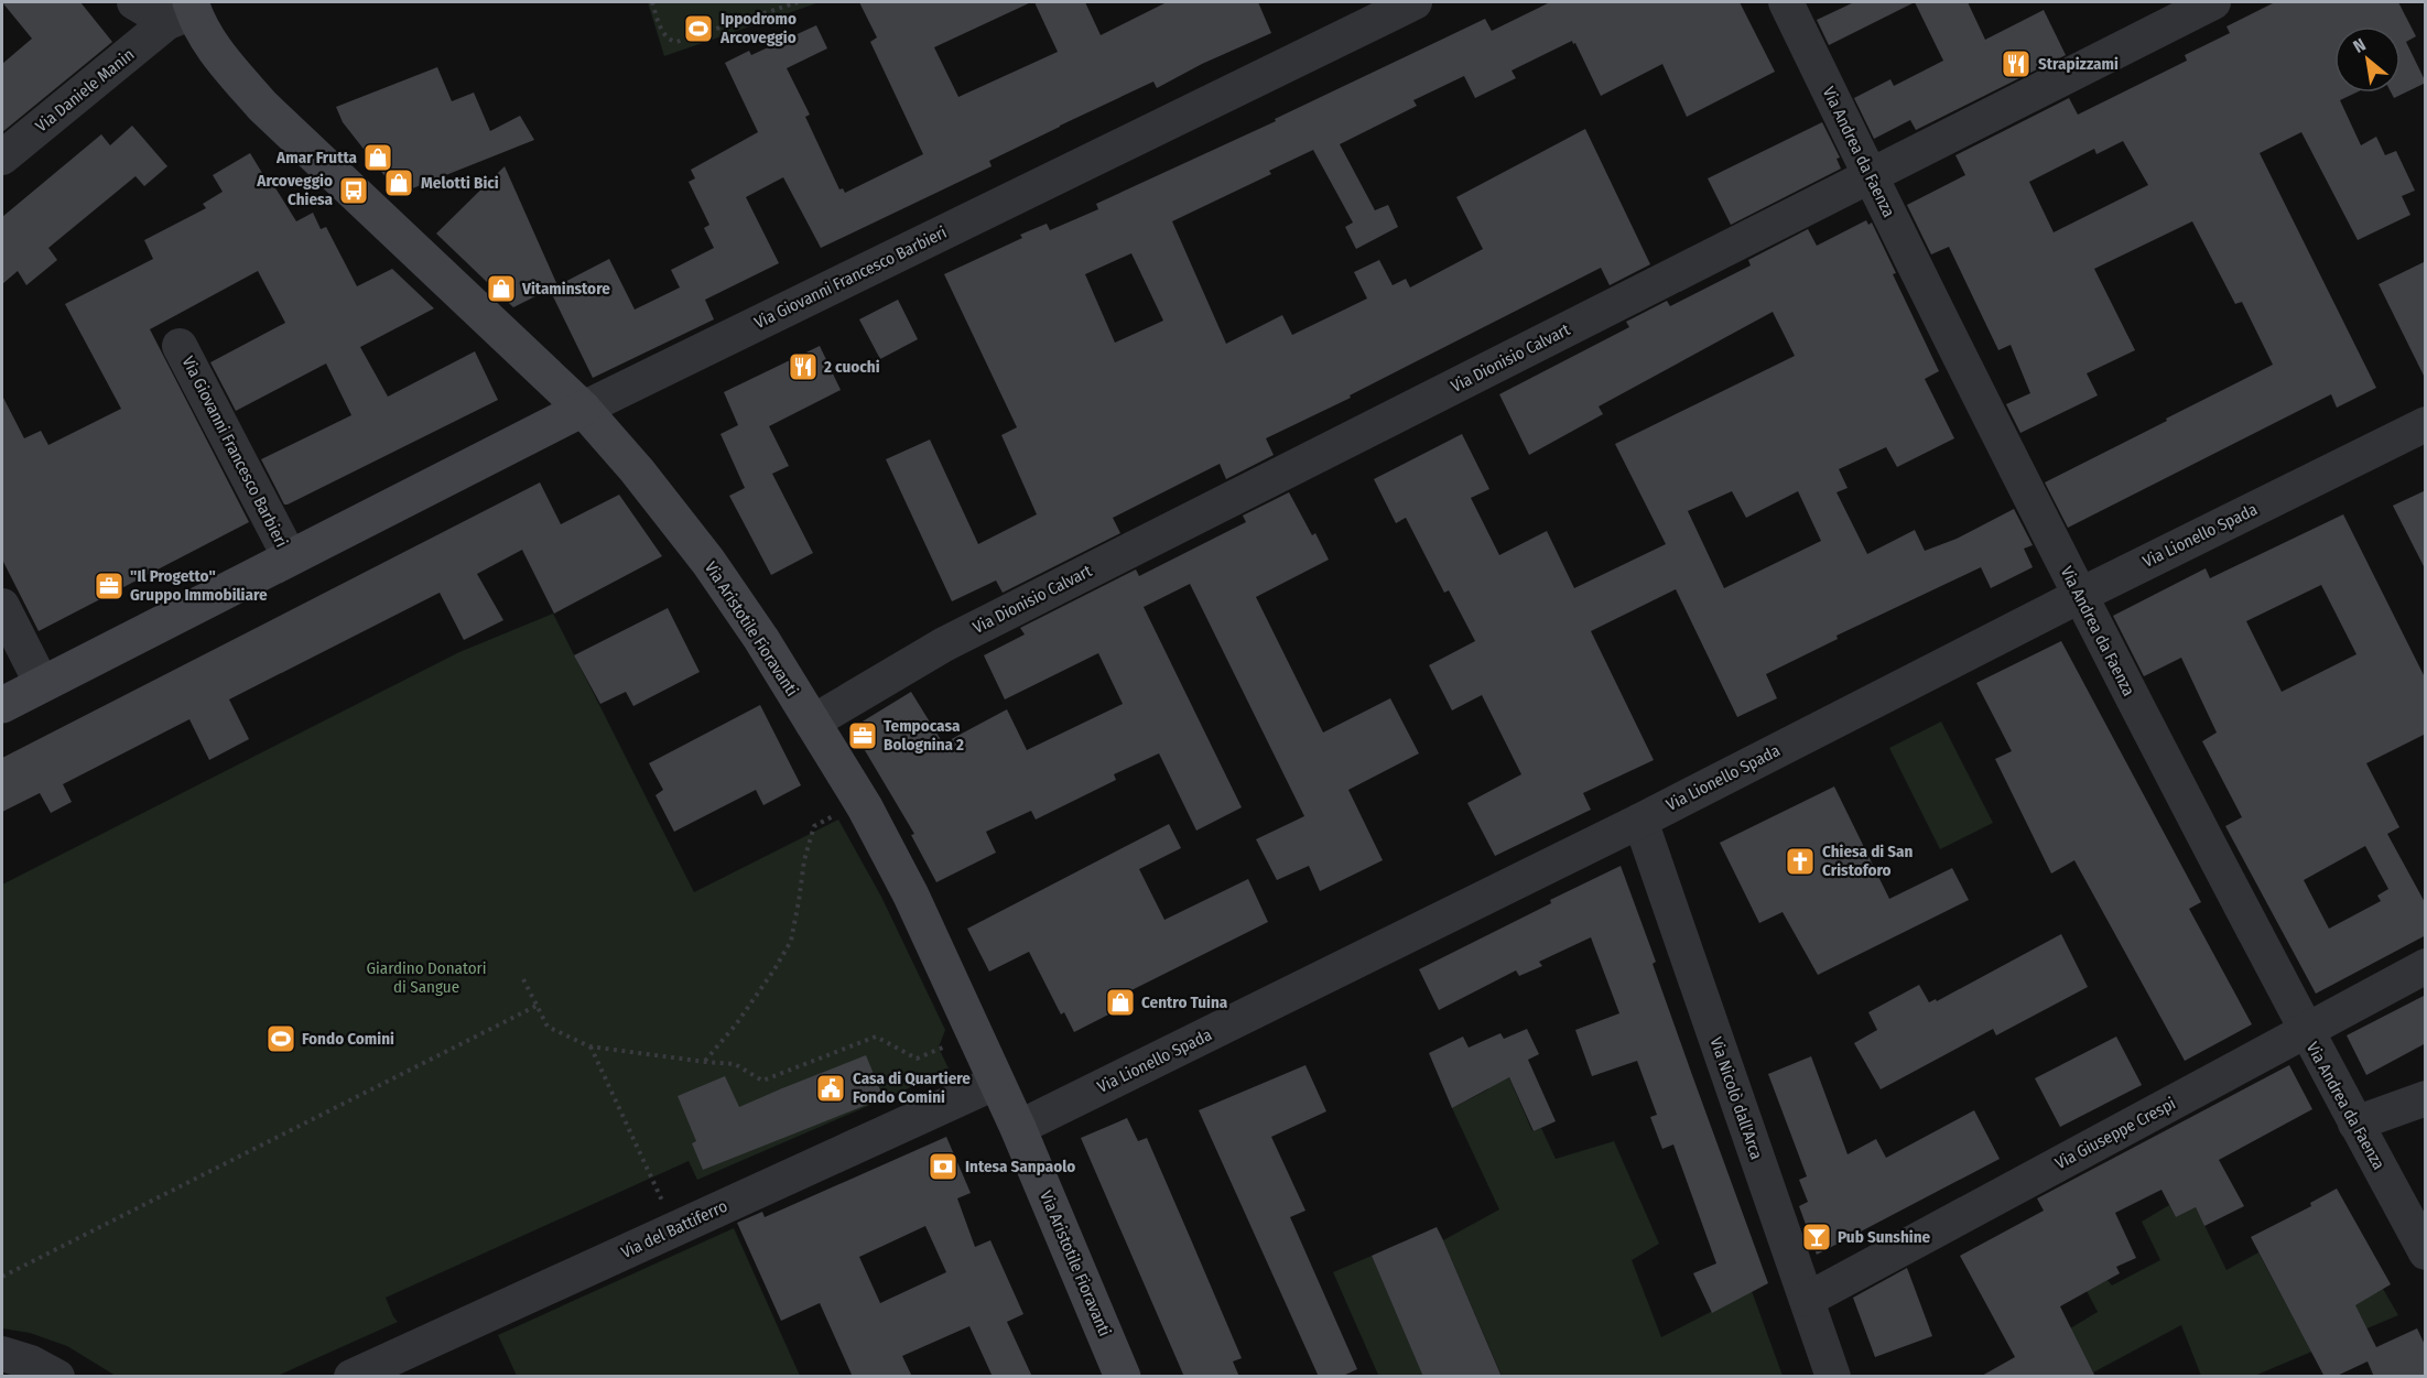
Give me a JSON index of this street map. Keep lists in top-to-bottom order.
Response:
{
  "streets": {
    "street": [
      "Via Daniele Manin",
      "Via Andrea da Faenza",
      "Via Giovanni Francesco Barbieri",
      "Via Dionisio Calvart",
      "Via Lionello Spada",
      "Via Aristotile Fioravanti",
      "Via Nicolò dall'Arca",
      "Via Giuseppe Crespi",
      "Via del Battiferro"
    ]
  },
  "crossings": [
    ["Via Daniele Manin", "Via Aristotile Fioravanti"],
    ["Via Andrea da Faenza", "Via Dionisio Calvart"],
    ["Via Andrea da Faenza", "Via Lionello Spada"],
    ["Via Andrea da Faenza", "Via Giuseppe Crespi"],
    ["Via Giovanni Francesco Barbieri", "Via Aristotile Fioravanti"],
    ["Via Dionisio Calvart", "Via Aristotile Fioravanti"],
    ["Via Lionello Spada", "Via Aristotile Fioravanti"],
    ["Via Lionello Spada", "Via Nicolò dall'Arca"],
    ["Via Aristotile Fioravanti", "Via del Battiferro"],
    ["Via Nicolò dall'Arca", "Via Giuseppe Crespi"]
  ],
  "parks": ["Giardino Donatori di Sangue"],
  "places": {
    "sports": ["Ippodromo Arcoveggio", "Fondo Comini"],
    "restaurant": ["Strapizzami", "2 cuochi"],
    "shop": [
      "Amar Frutta",
      "Melotti Bici",
      "Vitaminstore",
      "Centro Tuina"
    ],
    "bus stop": ["Arcoveggio Chiesa"],
    "office": ["\"Il Progetto\" Gruppo Immobiliare", "Tempocasa Bolognina 2"],
    "church": ["Chiesa di San Cristoforo"],
    "public building": ["Casa di Quartiere Fondo Comini"],
    "bank": ["Intesa Sanpaolo"],
    "bar": ["Pub Sunshine"]
  },
  "north": "top left"
}
